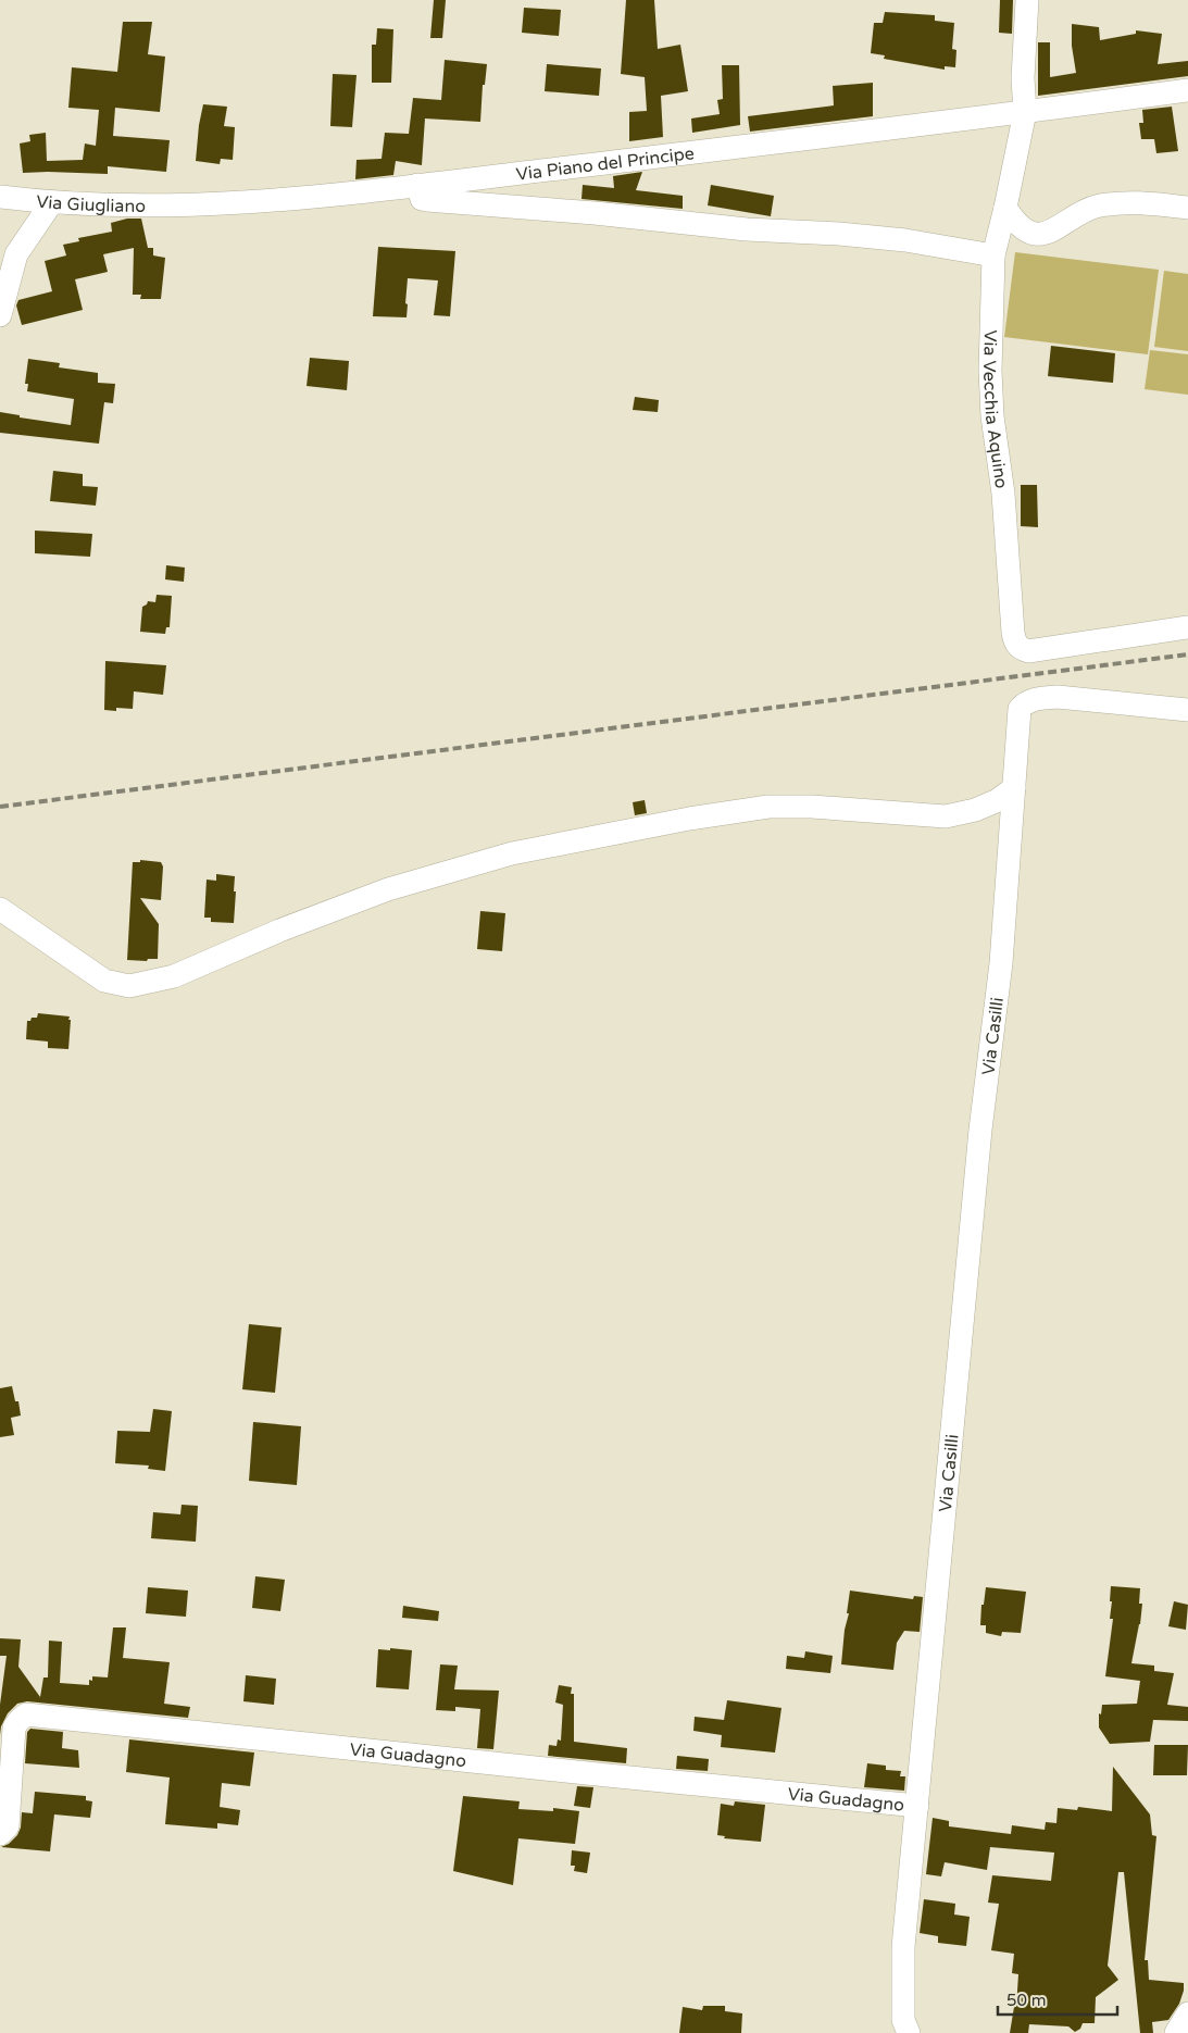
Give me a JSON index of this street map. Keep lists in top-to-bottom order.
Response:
{
  "streets": {
    "street": [
      "Via Piano del Principe",
      "Via Giugliano",
      "Via Vecchia Aquino",
      "Via Casilli",
      "Via Guadagno"
    ]
  },
  "crossings": [
    ["Via Piano del Principe", "Via Giugliano"],
    ["Via Piano del Principe", "Via Vecchia Aquino"],
    ["Via Casilli", "Via Guadagno"]
  ],
  "scale_bar": "50 m"
}
